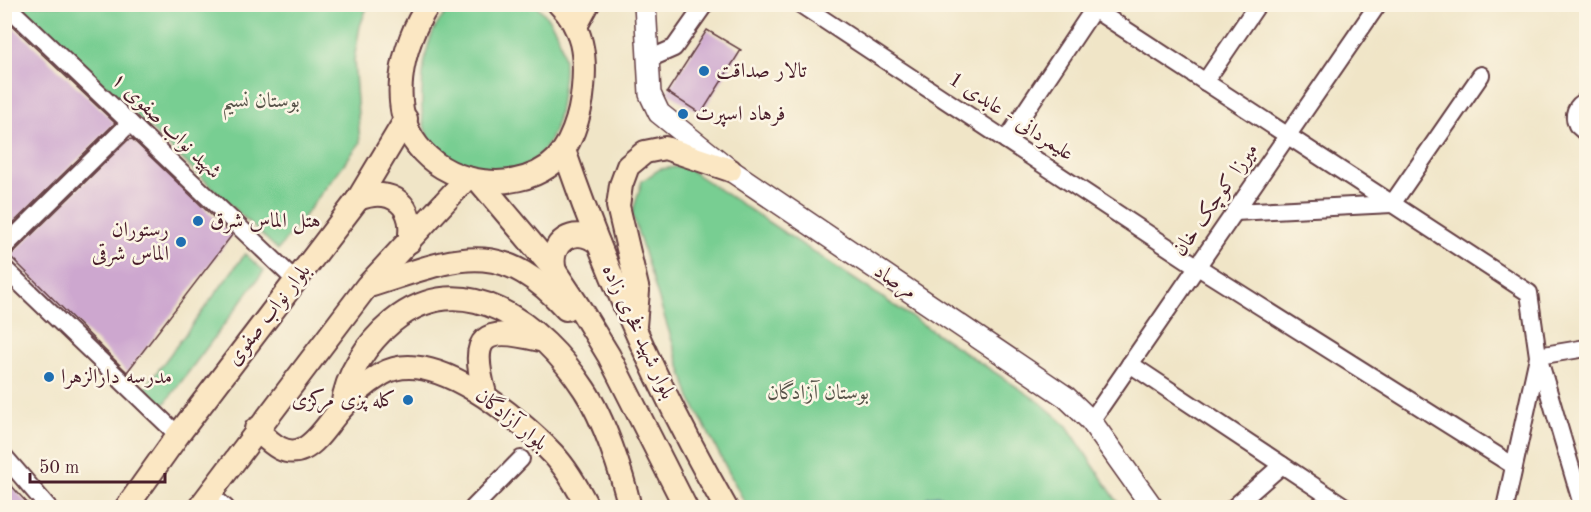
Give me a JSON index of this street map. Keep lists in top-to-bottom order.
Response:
{
  "streets": {
    "main road": ["بلوار نواب صفوی", "بلوار شهید فخری زاده", "بلوار آزادگان"],
    "street": [
      "علیمردانی - عابدی 1",
      "شهید نواب صفوی ۱",
      "میرزا کوچک خان",
      "مرصاد"
    ]
  },
  "crossings": [
    ["علیمردانی - عابدی 1", "میرزا کوچک خان"],
    ["شهید نواب صفوی ۱", "بلوار نواب صفوی"],
    ["میرزا کوچک خان", "مرصاد"]
  ],
  "parks": ["بوستان نسیم", "بوستان آزادگان"],
  "places": [
    "تالار صداقت",
    "فرهاد اسپرت",
    "هتل الماس شرق",
    "رستوران الماس شرقی",
    "مدرسه دارالزهرا",
    "کله پزی مرکزی"
  ],
  "scale_bar": "50 m"
}
